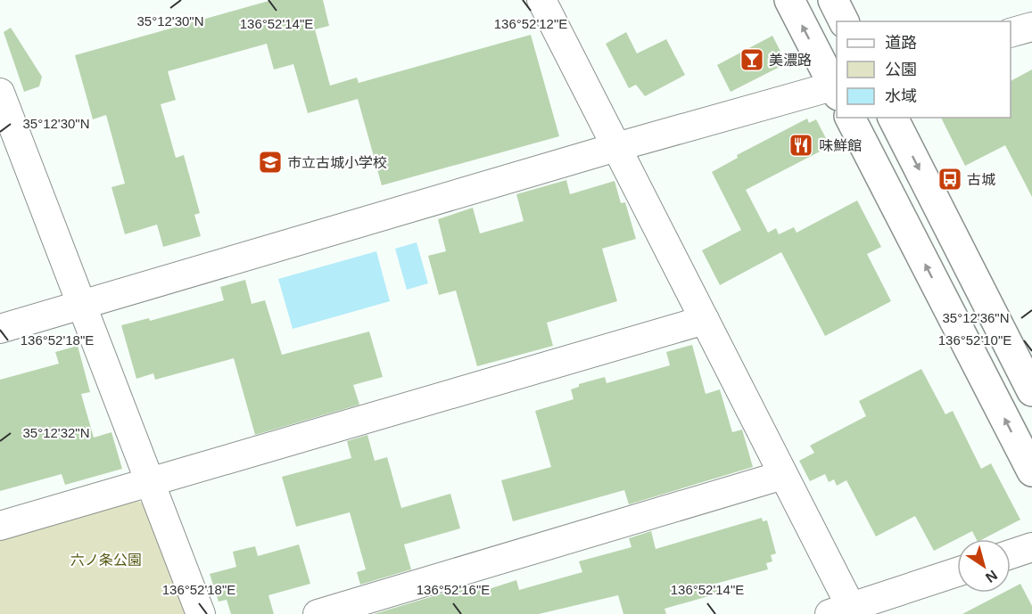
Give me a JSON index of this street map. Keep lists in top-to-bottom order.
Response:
{
  "parks": ["六ノ条公園"],
  "places": {
    "bar": ["美濃路"],
    "restaurant": ["味鮮館"],
    "school or university": ["市立古城小学校"],
    "bus stop": ["古城"]
  },
  "legend": ["道路", "公園", "水域"],
  "north": "bottom right",
  "coordinates": [
    "35°12'30\"N",
    "136°52'14\"E",
    "136°52'12\"E",
    "35°12'36\"N",
    "136°52'18\"E",
    "136°52'10\"E",
    "35°12'32\"N",
    "136°52'16\"E"
  ]
}
